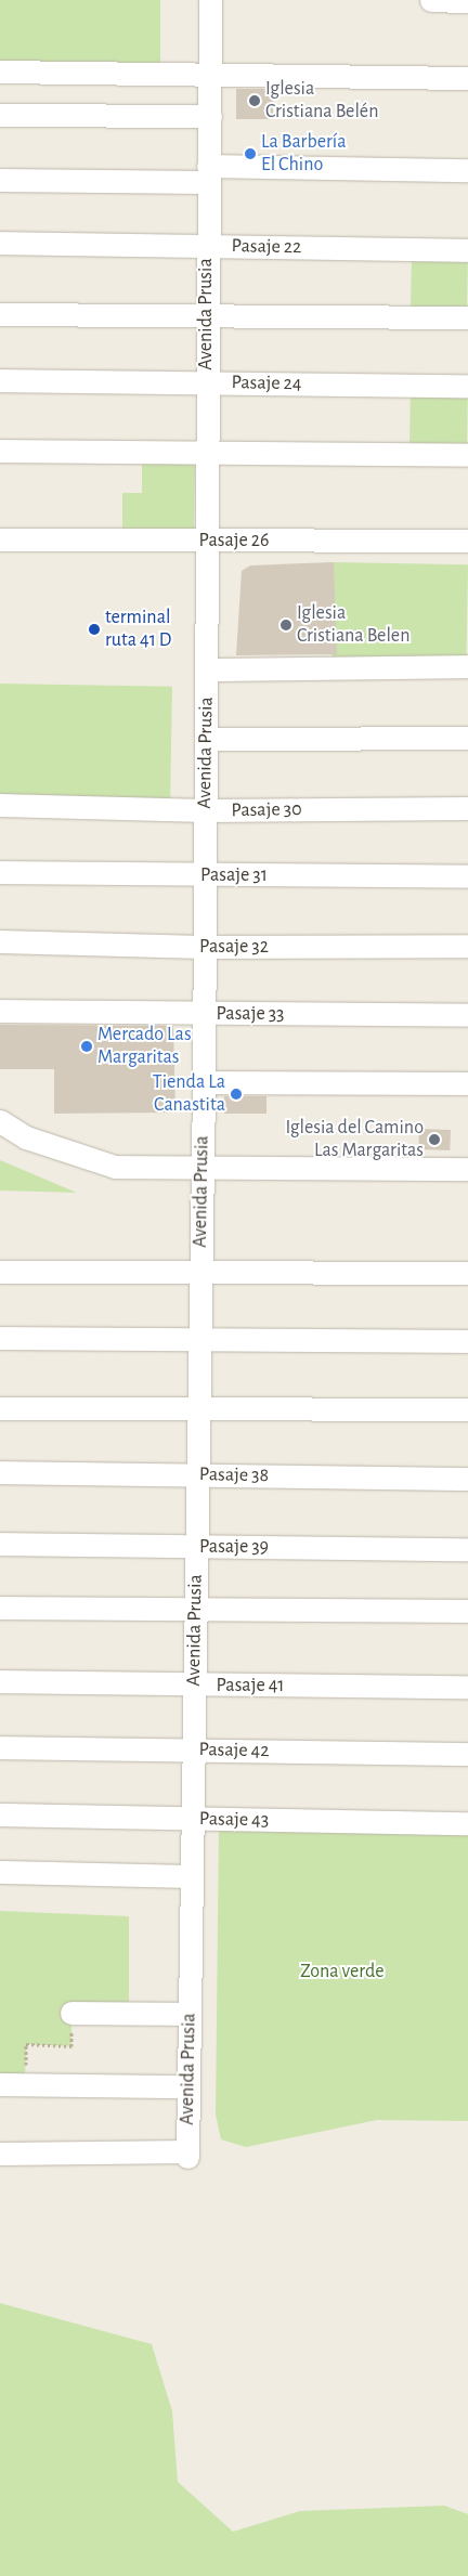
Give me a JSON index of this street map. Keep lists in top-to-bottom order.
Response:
{
  "streets": {
    "street": [
      "Pasaje 22",
      "Avenida Prusia",
      "Pasaje 24",
      "Pasaje 26",
      "Pasaje 30",
      "Pasaje 31",
      "Pasaje 32",
      "Pasaje 33",
      "Pasaje 38",
      "Pasaje 39",
      "Pasaje 41",
      "Pasaje 42",
      "Pasaje 43"
    ]
  },
  "crossings": [
    ["Pasaje 22", "Avenida Prusia"],
    ["Avenida Prusia", "Pasaje 24"],
    ["Avenida Prusia", "Pasaje 26"],
    ["Avenida Prusia", "Pasaje 30"],
    ["Avenida Prusia", "Pasaje 31"],
    ["Avenida Prusia", "Pasaje 32"],
    ["Avenida Prusia", "Pasaje 33"],
    ["Avenida Prusia", "Pasaje 38"],
    ["Avenida Prusia", "Pasaje 39"],
    ["Avenida Prusia", "Pasaje 41"],
    ["Avenida Prusia", "Pasaje 42"],
    ["Avenida Prusia", "Pasaje 43"]
  ],
  "parks": ["Zona verde"],
  "places": [
    "Iglesia Cristiana Belén",
    "La Barbería El Chino",
    "Iglesia Cristiana Belen",
    "terminal ruta 41 D",
    "Mercado Las Margaritas",
    "Tienda La Canastita",
    "Iglesia del Camino Las Margaritas"
  ]
}
